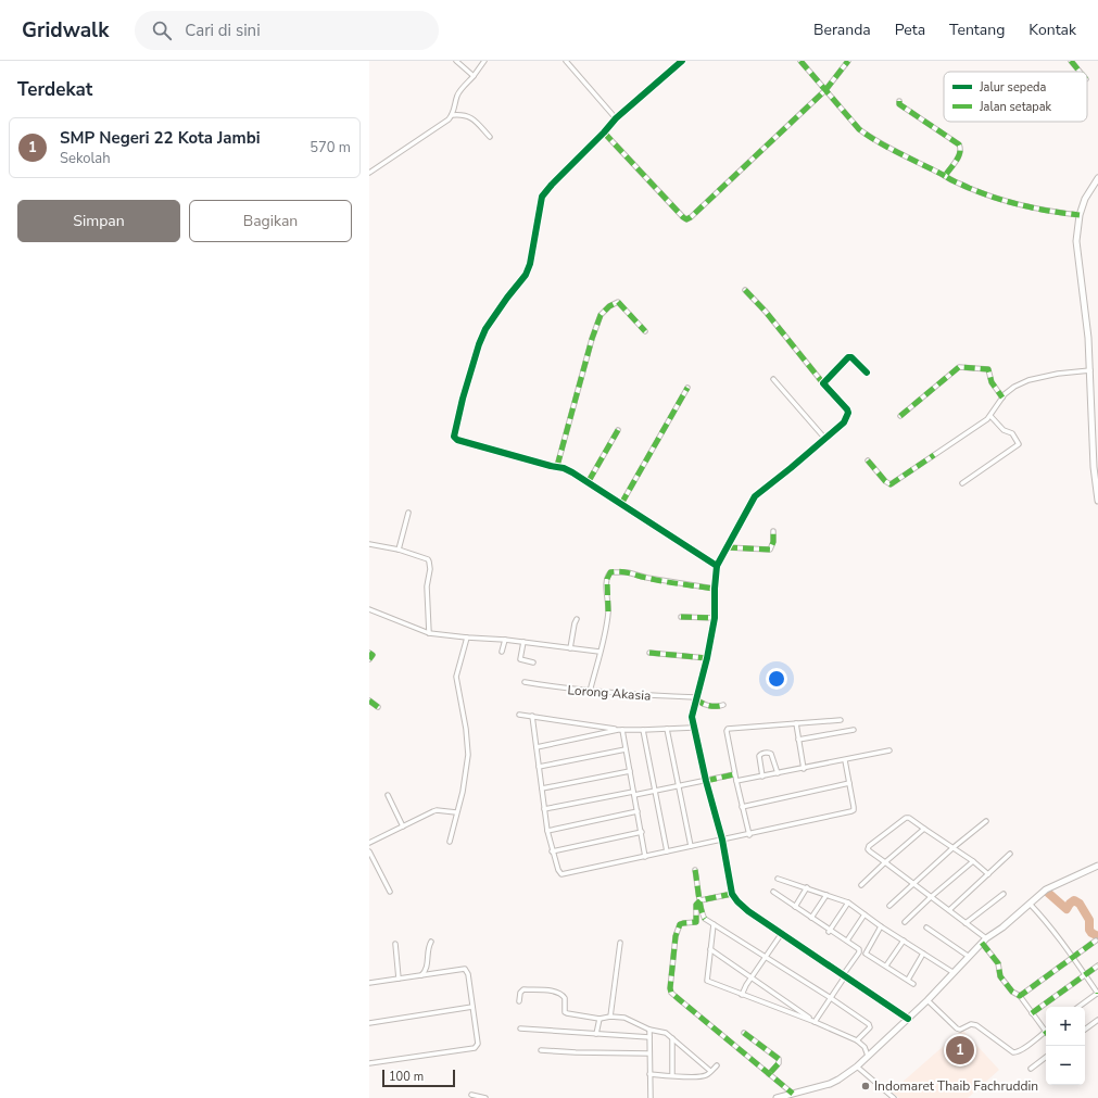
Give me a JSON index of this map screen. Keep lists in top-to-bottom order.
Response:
{
  "streets": {
    "street": ["Lorong Akasia"]
  },
  "places": ["Indomaret Thaib Fachruddin"],
  "legend": ["Jalur sepeda", "Jalan setapak"],
  "scale_bar": "100 m",
  "page": {
    "header": "Gridwalk",
    "search": "Cari di sini",
    "nav": [
      "Beranda",
      "Peta",
      "Tentang",
      "Kontak"
    ],
    "heading": "Terdekat",
    "list": [
      {
        "mark": "1",
        "name": "SMP Negeri 22 Kota Jambi",
        "note": "Sekolah",
        "value": "570 m"
      }
    ],
    "buttons": ["Simpan", "Bagikan"],
    "map_buttons": ["+", "−"],
    "pins": "1",
    "scale": "100 m"
  }
}
